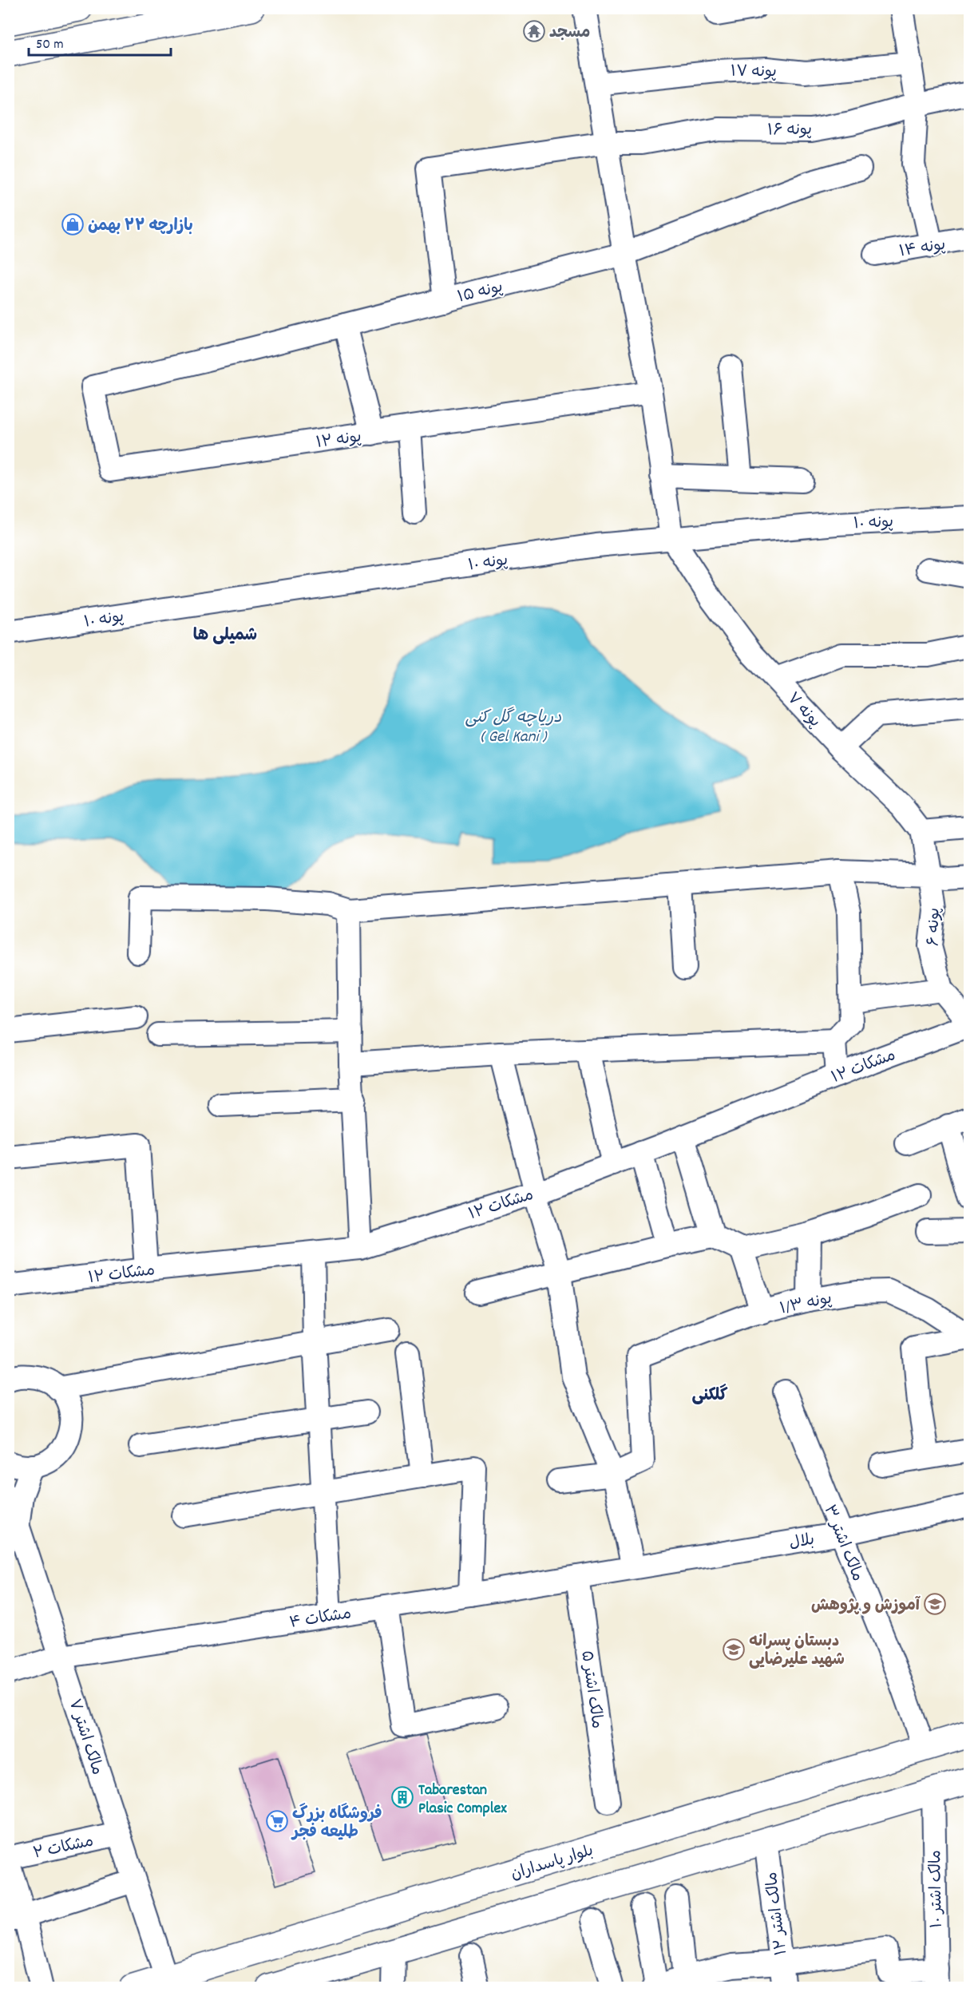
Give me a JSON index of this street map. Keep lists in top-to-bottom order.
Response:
{
  "streets": {
    "main road": ["بلوار پاسداران"],
    "street": [
      "پونه ۱۷",
      "پونه ۱۶",
      "پونه ۱۴",
      "پونه ۱۵",
      "پونه ۱۲",
      "پونه ۱۰",
      "پونه ۷",
      "پونه ۶",
      "مشکات ۱۲",
      "پونه ۱/۳",
      "بلال",
      "مالک اشتر ۳",
      "مشکات ۴",
      "مالک اشتر ۵",
      "مالک اشتر ۷",
      "مشکات ۲",
      "مالک اشتر ۱۰",
      "مالک اشتر ۱۲"
    ]
  },
  "crossings": [
    ["پونه ۱۶", "پونه ۱۵"],
    ["پونه ۱۵", "پونه ۱۲"],
    ["پونه ۱۰", "پونه ۷"],
    ["پونه ۷", "پونه ۶"],
    ["پونه ۶", "مشکات ۱۲"],
    ["بلال", "مالک اشتر ۳"],
    ["بلال", "مشکات ۴"],
    ["مالک اشتر ۳", "بلوار پاسداران"],
    ["مشکات ۴", "مالک اشتر ۵"],
    ["مشکات ۴", "مالک اشتر ۷"],
    ["مالک اشتر ۷", "مشکات ۲"],
    ["مالک اشتر ۷", "بلوار پاسداران"]
  ],
  "districts": ["شمیلی ها", "گلکنی"],
  "water": ["دریاچه گل کنی ( Gel Kani )"],
  "places": {
    "temple": ["مسجد"],
    "shop": ["بازارچه ۲۲ بهمن"],
    "school or university": ["آموزش و پژوهش", "دبستان پسرانه شهید علیرضایی"],
    "building": ["Tabarestan Plasic Complex"],
    "supermarket": ["فروشگاه بزرگ طلیعه فجر"]
  },
  "scale_bar": "50 m"
}
